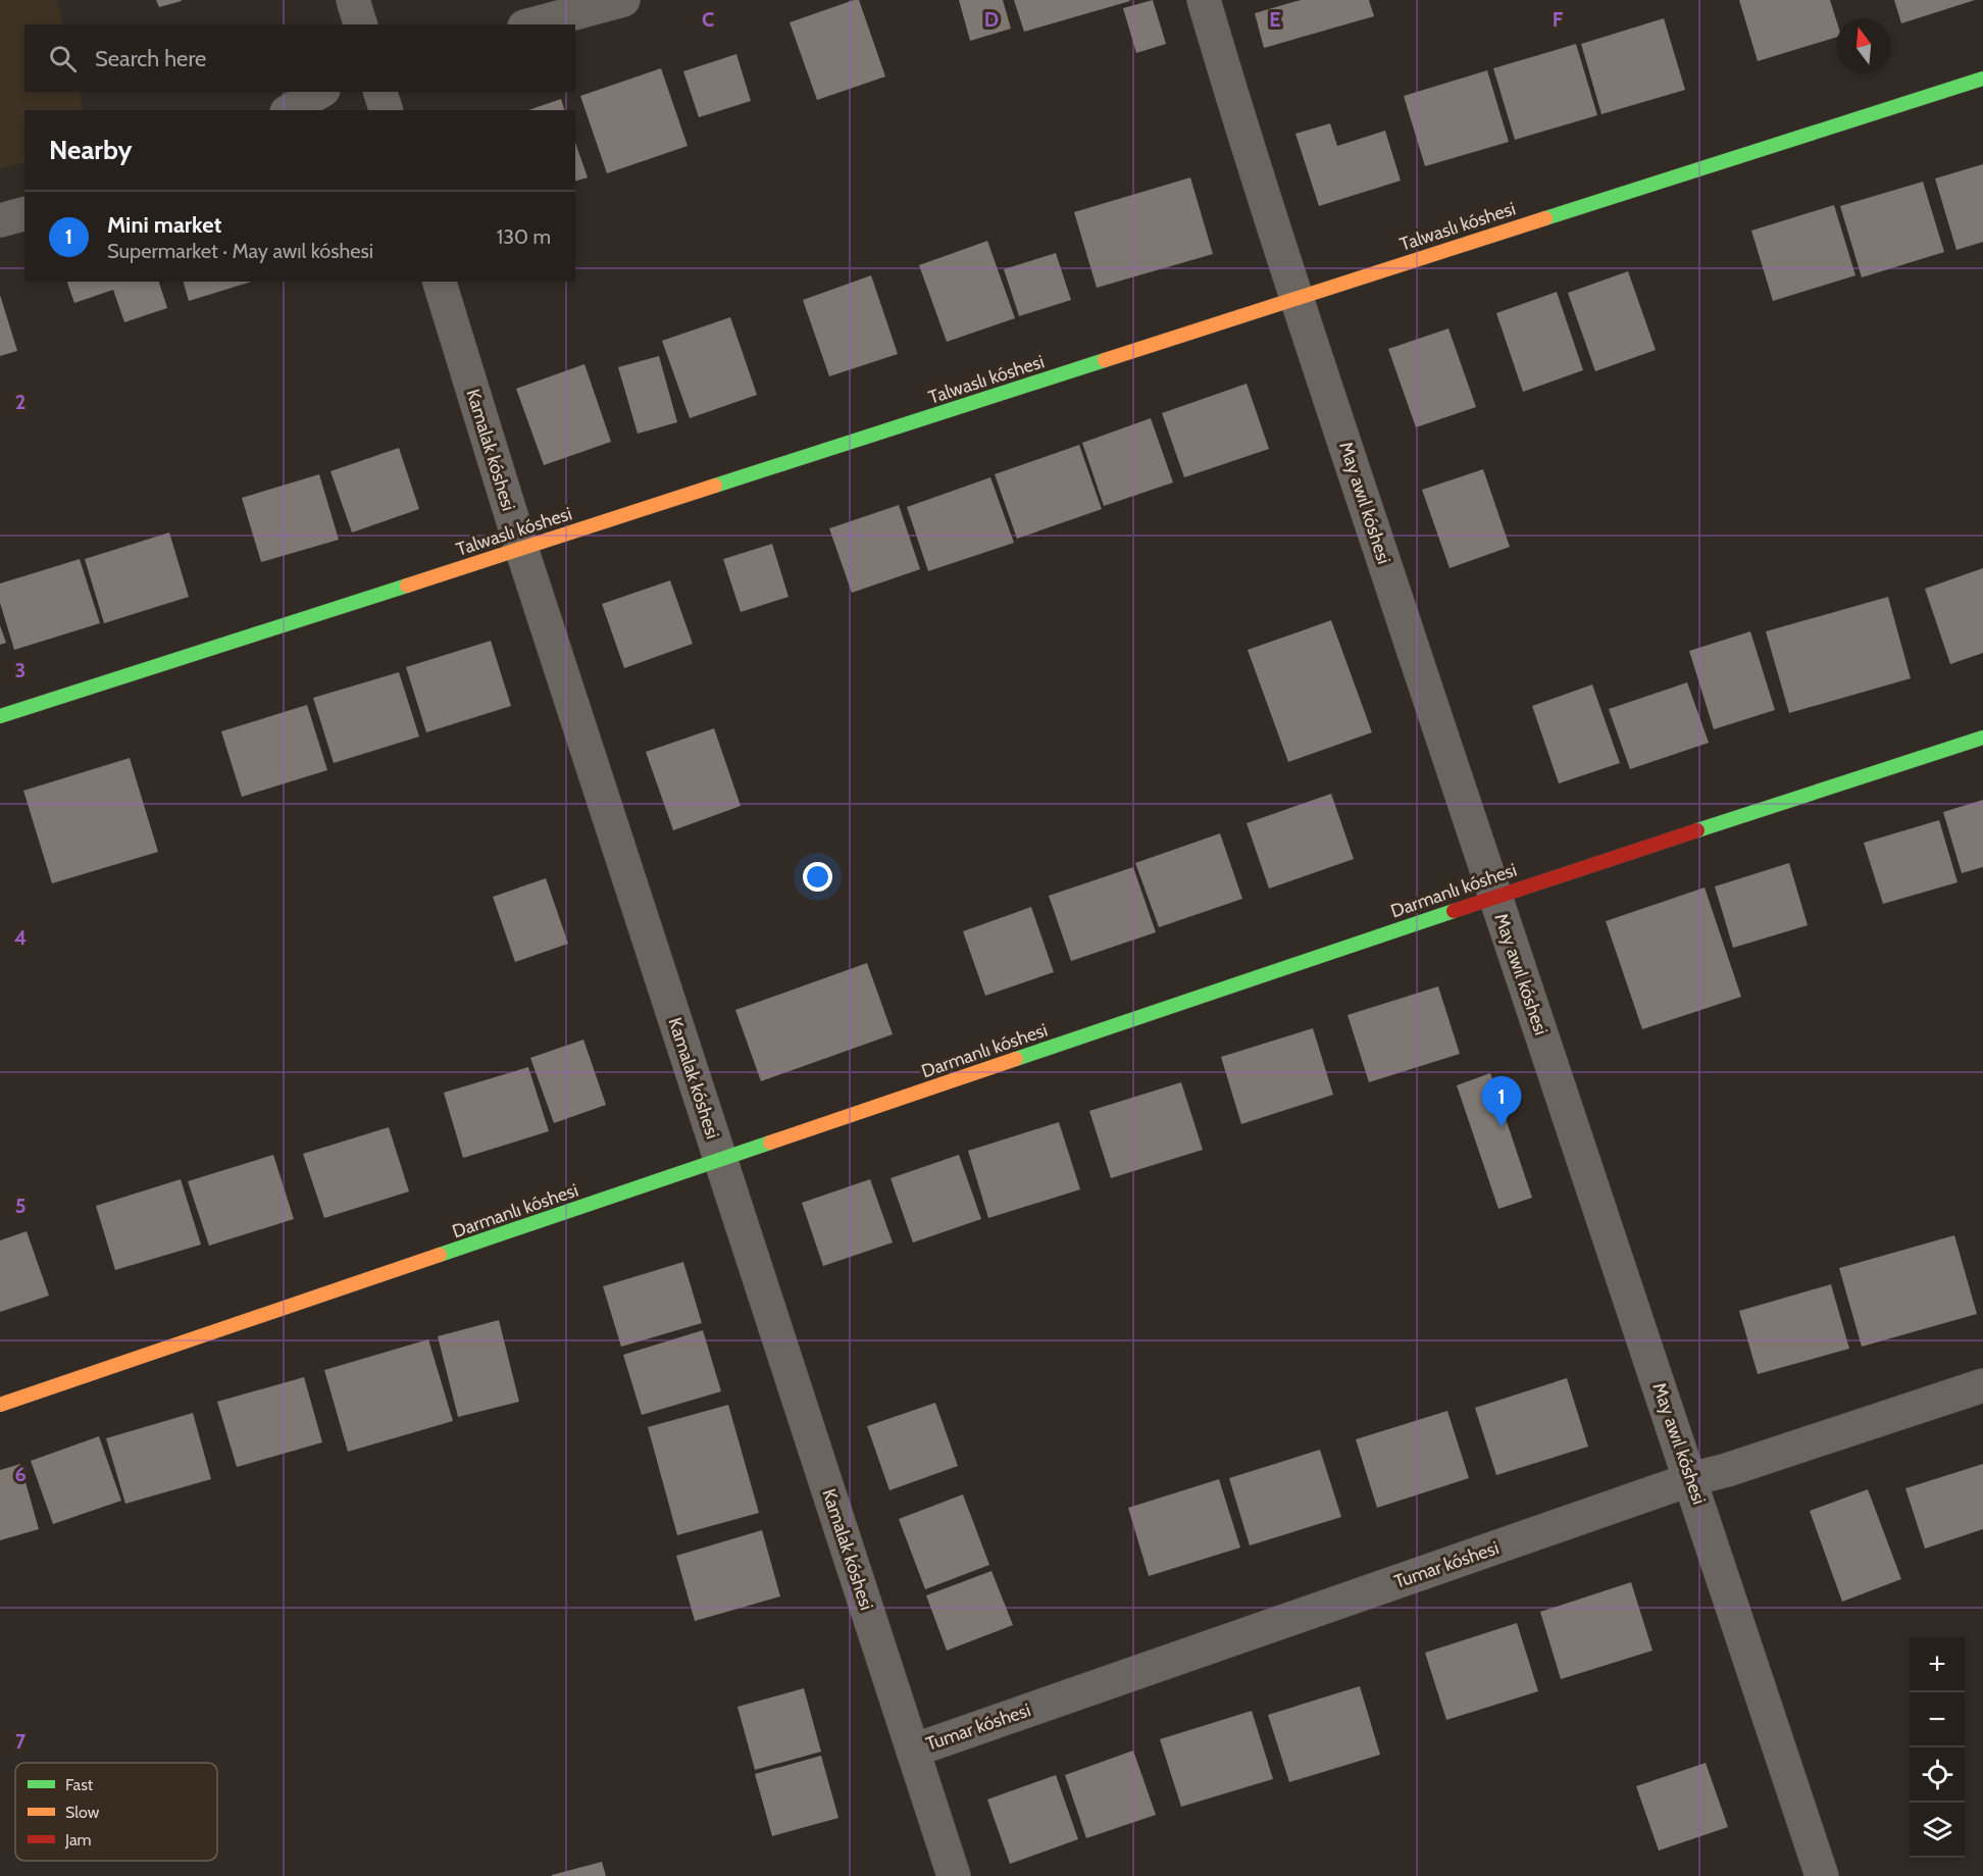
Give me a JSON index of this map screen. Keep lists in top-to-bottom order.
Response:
{
  "streets": {
    "street": [
      "Talwaslı kóshesi",
      "Kamalak kóshesi",
      "May awıl kóshesi",
      "Darmanlı kóshesi",
      "Tumar kóshesi"
    ]
  },
  "crossings": [
    ["Talwaslı kóshesi", "Kamalak kóshesi"],
    ["Talwaslı kóshesi", "May awıl kóshesi"],
    ["Kamalak kóshesi", "Darmanlı kóshesi"],
    ["Kamalak kóshesi", "Tumar kóshesi"],
    ["May awıl kóshesi", "Darmanlı kóshesi"],
    ["May awıl kóshesi", "Tumar kóshesi"]
  ],
  "legend": ["Fast", "Slow", "Jam"],
  "north": "top",
  "page": {
    "search": "Search here",
    "heading": "Nearby",
    "list": [
      {
        "mark": "1",
        "name": "Mini market",
        "note": "Supermarket · May awıl kóshesi",
        "value": "130 m"
      }
    ],
    "pins": "1",
    "map_buttons": ["+", "−"]
  },
  "grid": {
    "columns": [
      "C",
      "D",
      "E",
      "F"
    ],
    "rows": [
      "2",
      "3",
      "4",
      "5",
      "6",
      "7"
    ]
  }
}
